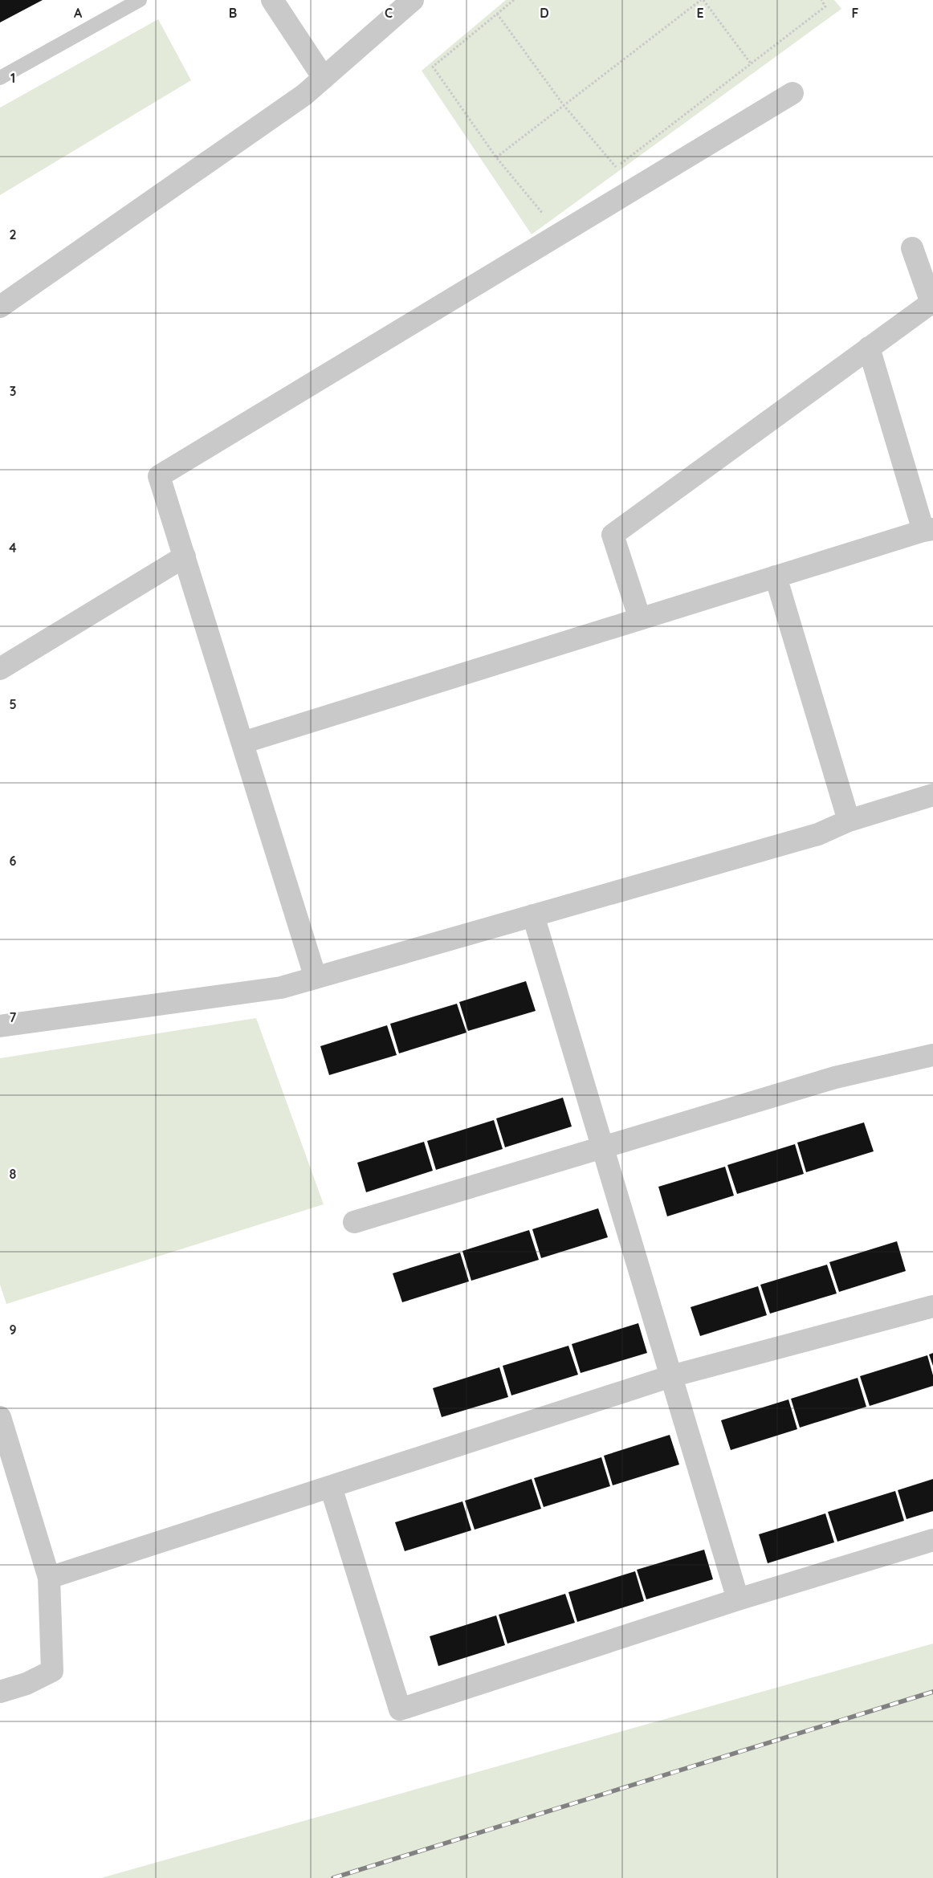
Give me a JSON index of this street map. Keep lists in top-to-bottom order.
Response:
{
  "grid": {
    "columns": [
      "A",
      "B",
      "C",
      "D",
      "E",
      "F"
    ],
    "rows": [
      "1",
      "2",
      "3",
      "4",
      "5",
      "6",
      "7",
      "8",
      "9"
    ]
  }
}
